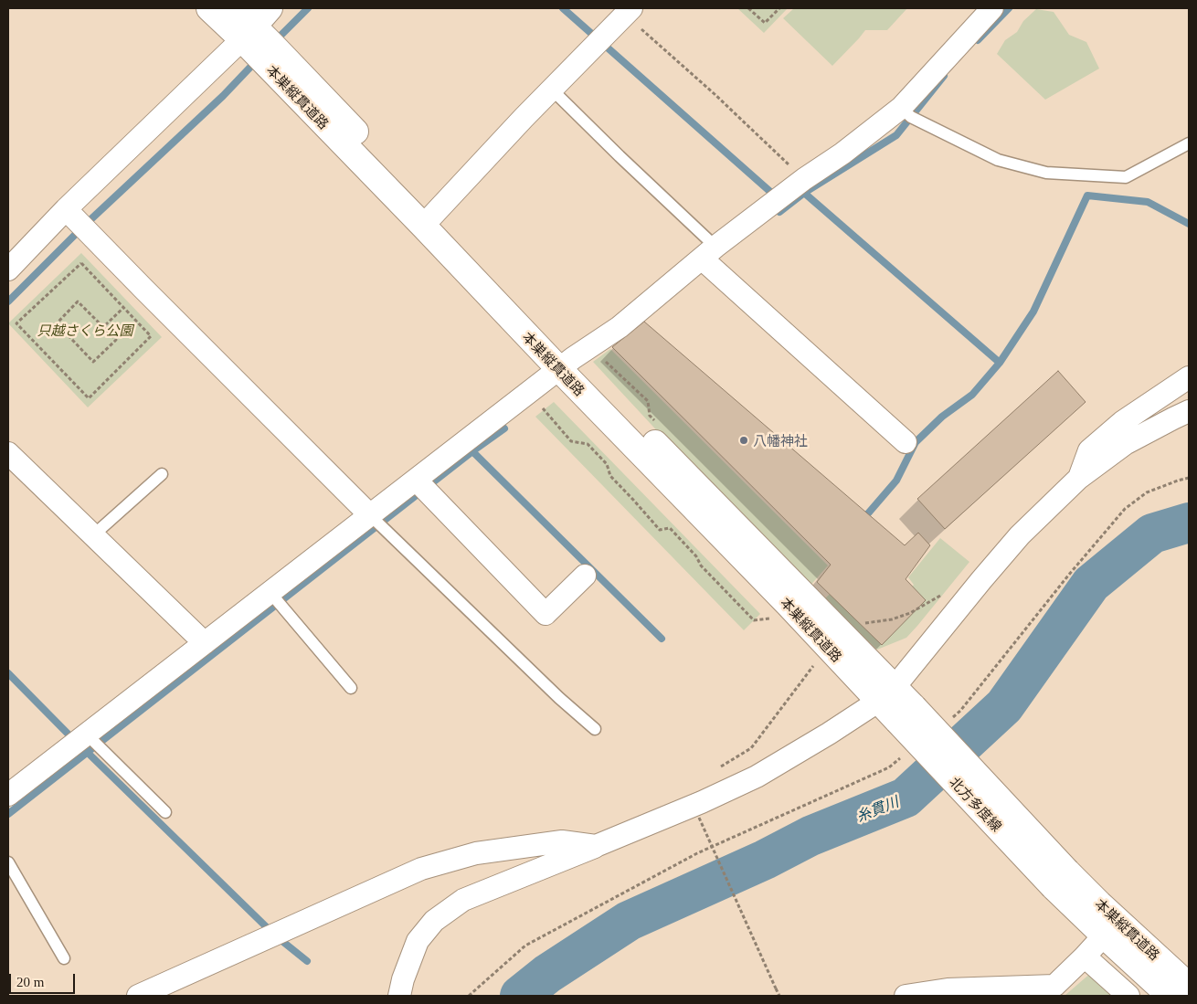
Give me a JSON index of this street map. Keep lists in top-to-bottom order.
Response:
{
  "streets": {
    "main road": ["本巣縦貫道路", "北方多度線"]
  },
  "crossings": [
    ["本巣縦貫道路", "北方多度線"]
  ],
  "water": ["糸貫川"],
  "parks": ["只越さくら公園"],
  "places": ["八幡神社"],
  "scale_bar": "20 m"
}
